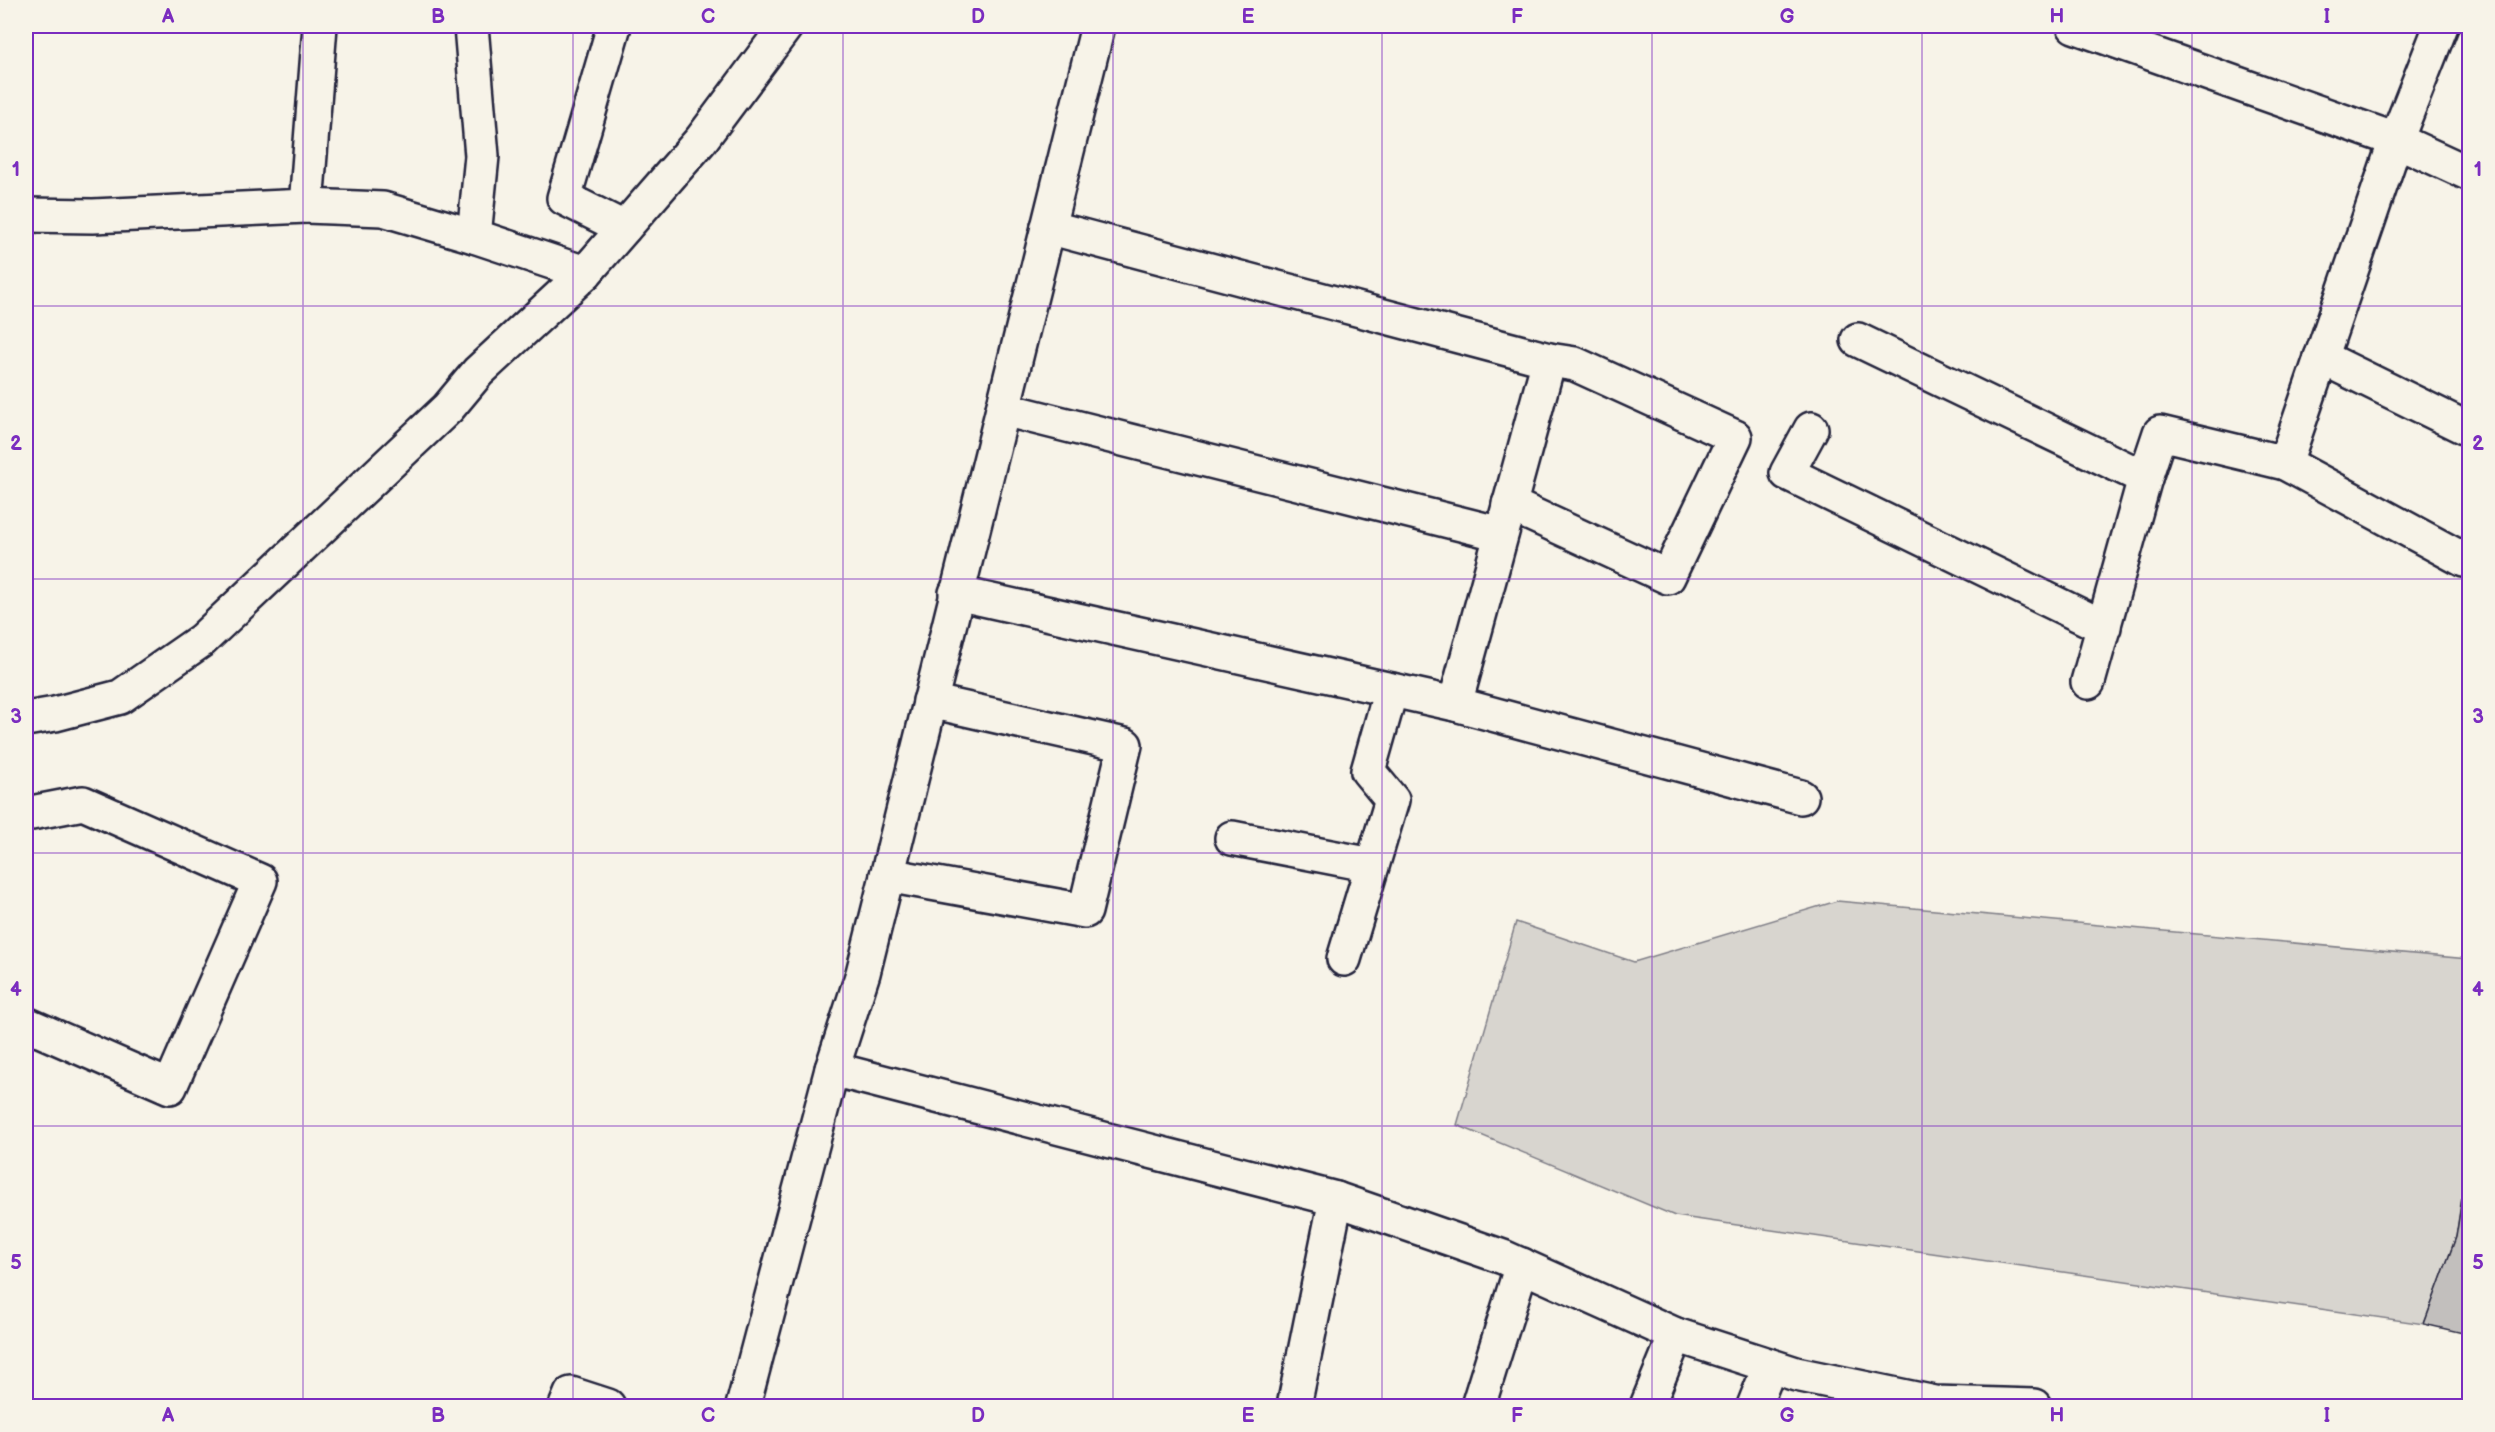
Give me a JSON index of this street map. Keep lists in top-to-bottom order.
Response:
{
  "grid": {
    "columns": [
      "A",
      "B",
      "C",
      "D",
      "E",
      "F",
      "G",
      "H",
      "I"
    ],
    "rows": [
      "1",
      "2",
      "3",
      "4",
      "5"
    ]
  }
}
